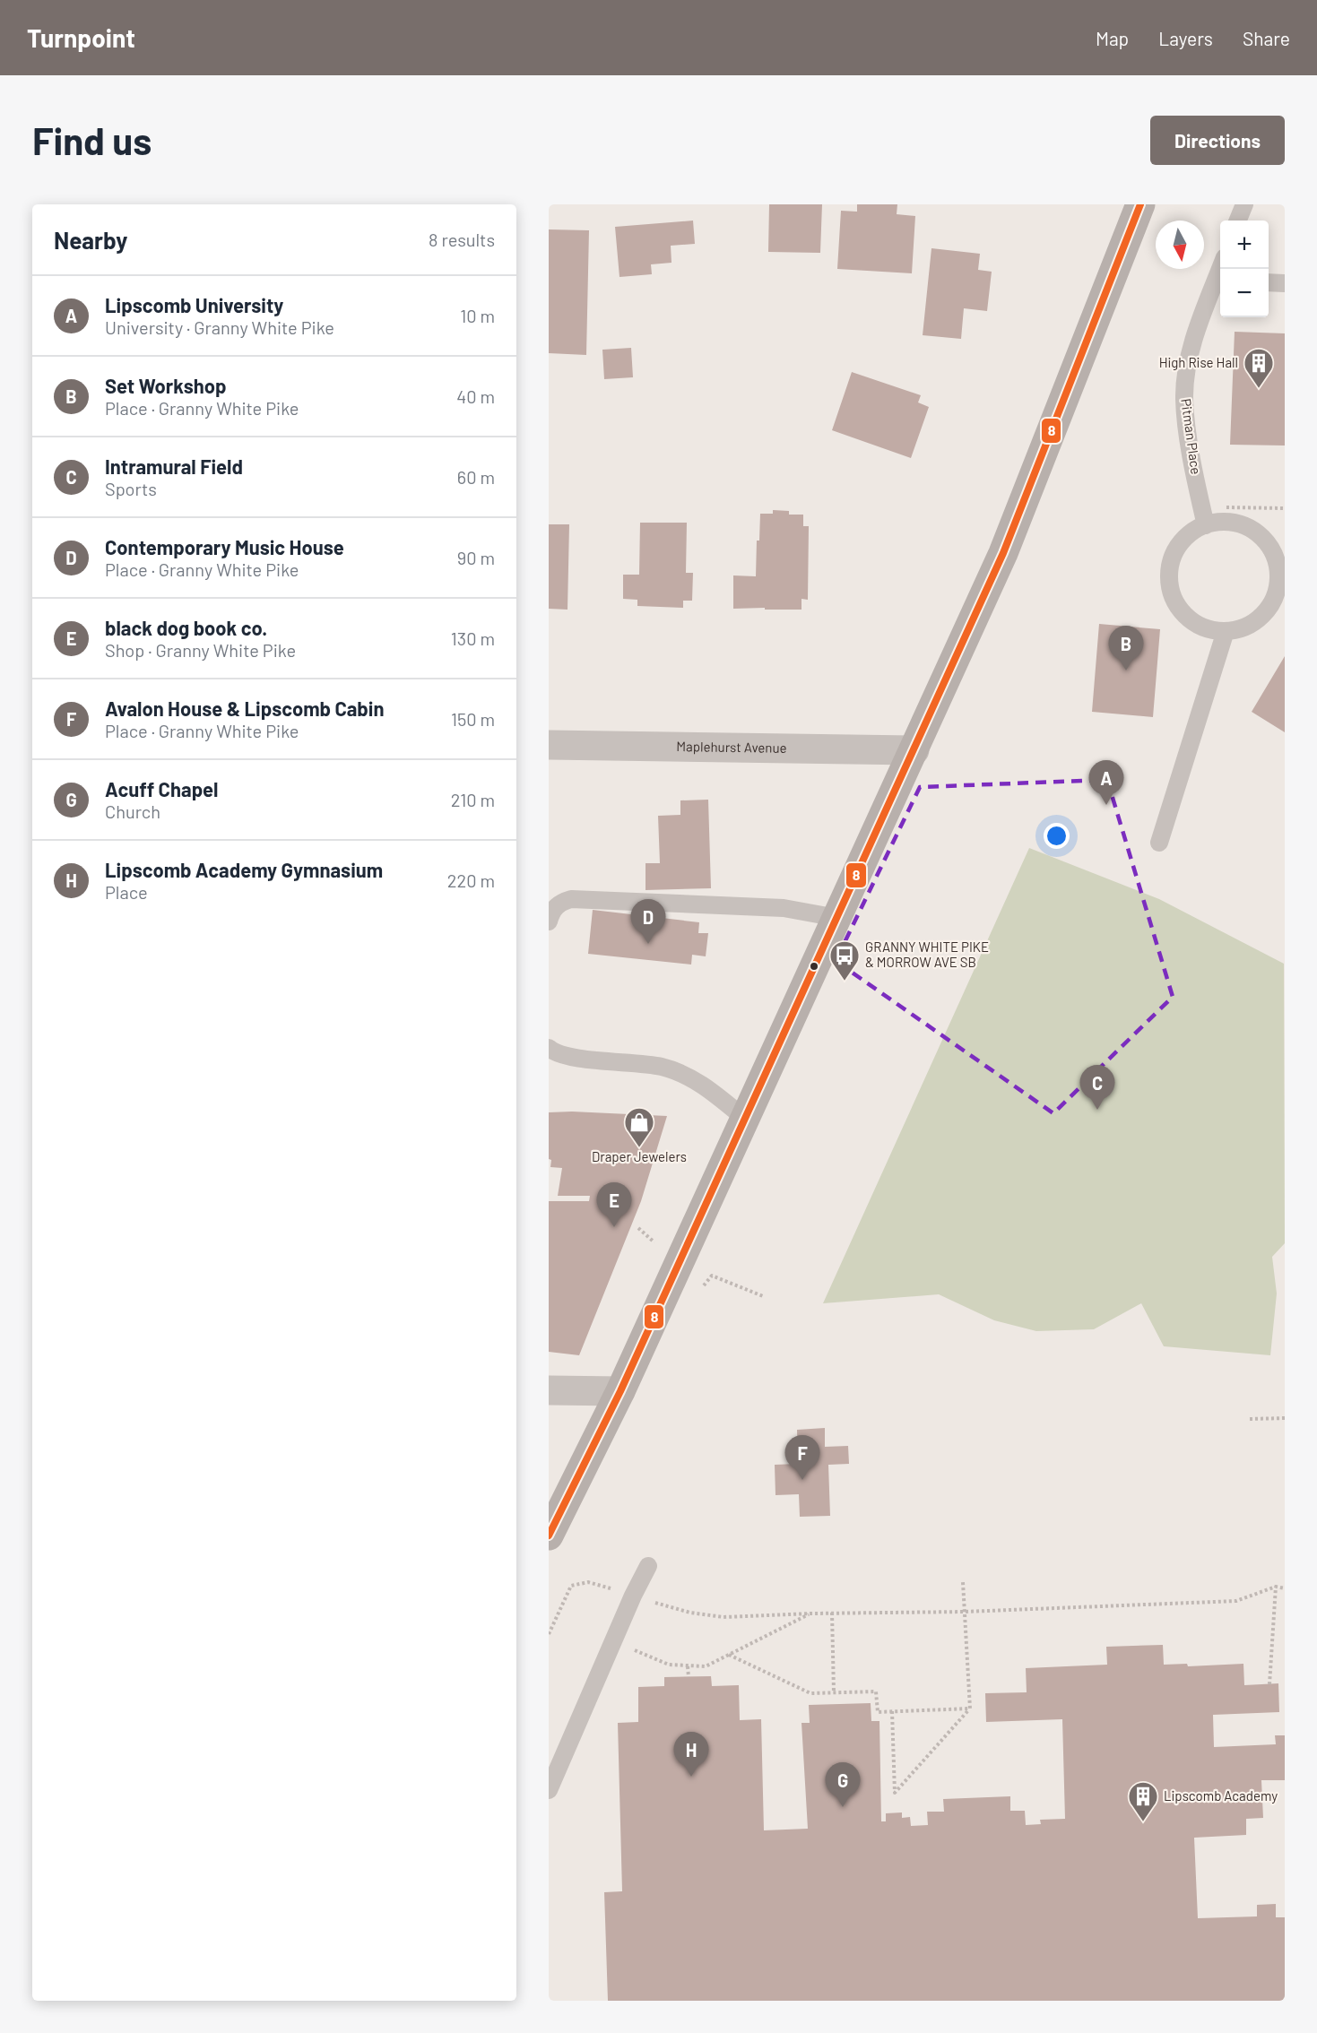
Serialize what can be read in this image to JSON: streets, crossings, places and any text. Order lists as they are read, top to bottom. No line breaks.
{"streets":{"street":["Maplehurst Avenue"],"lane":["Pitman Place"]},"places":{"building":["High Rise Hall","Lipscomb Academy"],"bus stop":["GRANNY WHITE PIKE & MORROW AVE SB"],"shop":["Draper Jewelers"]},"lines":["transit line 8"],"north":"bottom","page":{"header":"Turnpoint","nav":["Map","Layers","Share"],"buttons":"Directions","title":"Find us","heading":["Nearby","8 results"],"map_buttons":["+","−"],"list":[{"mark":"A","name":"Lipscomb University","note":"University · Granny White Pike","value":"10 m"},{"mark":"B","name":"Set Workshop","note":"Place · Granny White Pike","value":"40 m"},{"mark":"C","name":"Intramural Field","note":"Sports","value":"60 m"},{"mark":"D","name":"Contemporary Music House","note":"Place · Granny White Pike","value":"90 m"},{"mark":"E","name":"black dog book co.","note":"Shop · Granny White Pike","value":"130 m"},{"mark":"F","name":"Avalon House & Lipscomb Cabin","note":"Place · Granny White Pike","value":"150 m"},{"mark":"G","name":"Acuff Chapel","note":"Church","value":"210 m"},{"mark":"H","name":"Lipscomb Academy Gymnasium","note":"Place","value":"220 m"}],"pins":["B","A","D","C","E","F","H","G"]}}
